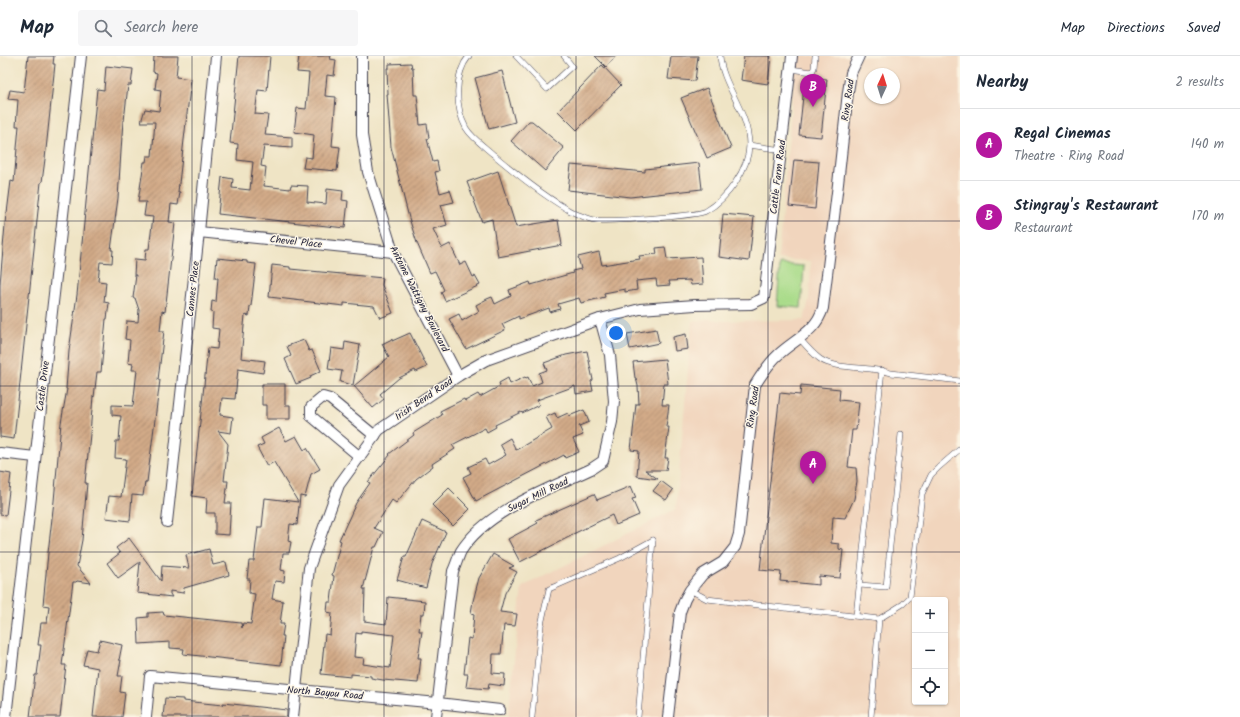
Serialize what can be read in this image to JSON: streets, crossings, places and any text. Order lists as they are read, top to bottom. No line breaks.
{"streets":{"street":["Ring Road","Cattle Farm Road","Chevel Place","Cannes Place","Antoine Wattigny Boulevard","Castle Drive","Irish Bend Road","Sugar Mill Road","North Bayou Road"]},"crossings":[["Cattle Farm Road","Irish Bend Road"],["Chevel Place","Cannes Place"],["Chevel Place","Antoine Wattigny Boulevard"],["Antoine Wattigny Boulevard","Irish Bend Road"],["Irish Bend Road","Sugar Mill Road"],["Irish Bend Road","North Bayou Road"],["Sugar Mill Road","North Bayou Road"]],"north":"top","page":{"header":"Map","search":"Search here","nav":["Map","Directions","Saved"],"heading":["Nearby","2 results"],"pins":["B","A"],"list":[{"mark":"A","name":"Regal Cinemas","note":"Theatre · Ring Road","value":"140 m"},{"mark":"B","name":"Stingray's Restaurant","note":"Restaurant","value":"170 m"}],"map_buttons":["+","−"]}}
